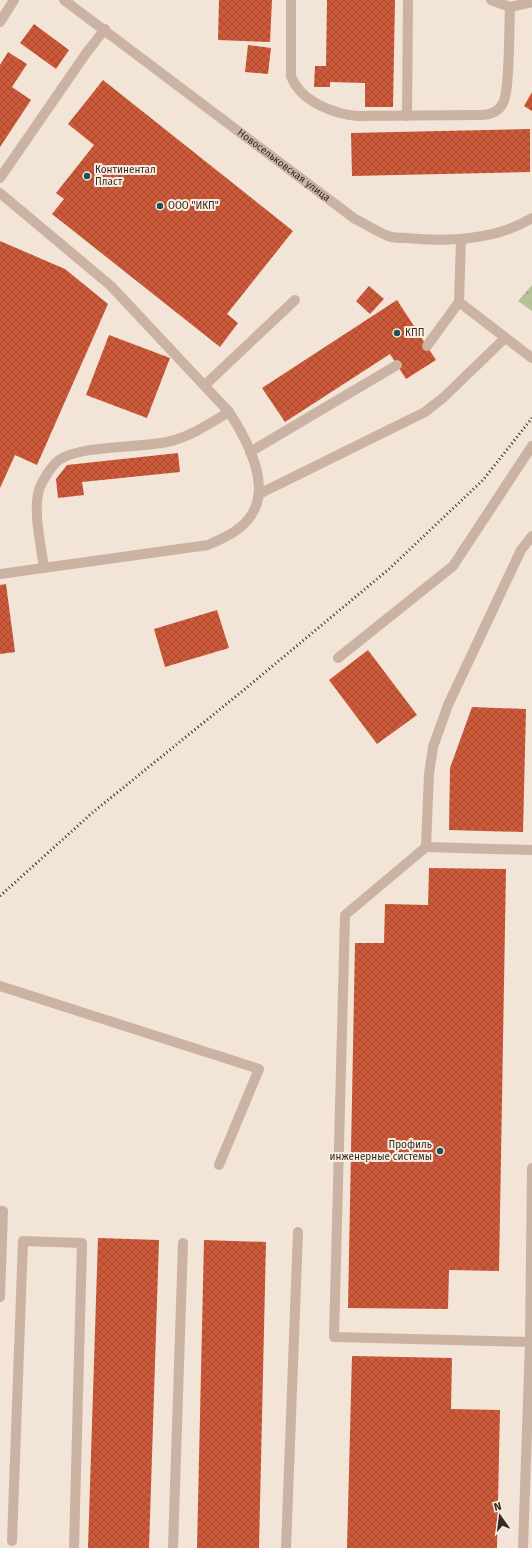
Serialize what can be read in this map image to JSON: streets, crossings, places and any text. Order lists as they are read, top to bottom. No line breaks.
{"streets":{"street":["Новосельковская улица"]},"places":["Континентал Пласт","ООО \"ИКП\"","КПП","Профиль инженерные системы"],"north":"top"}
